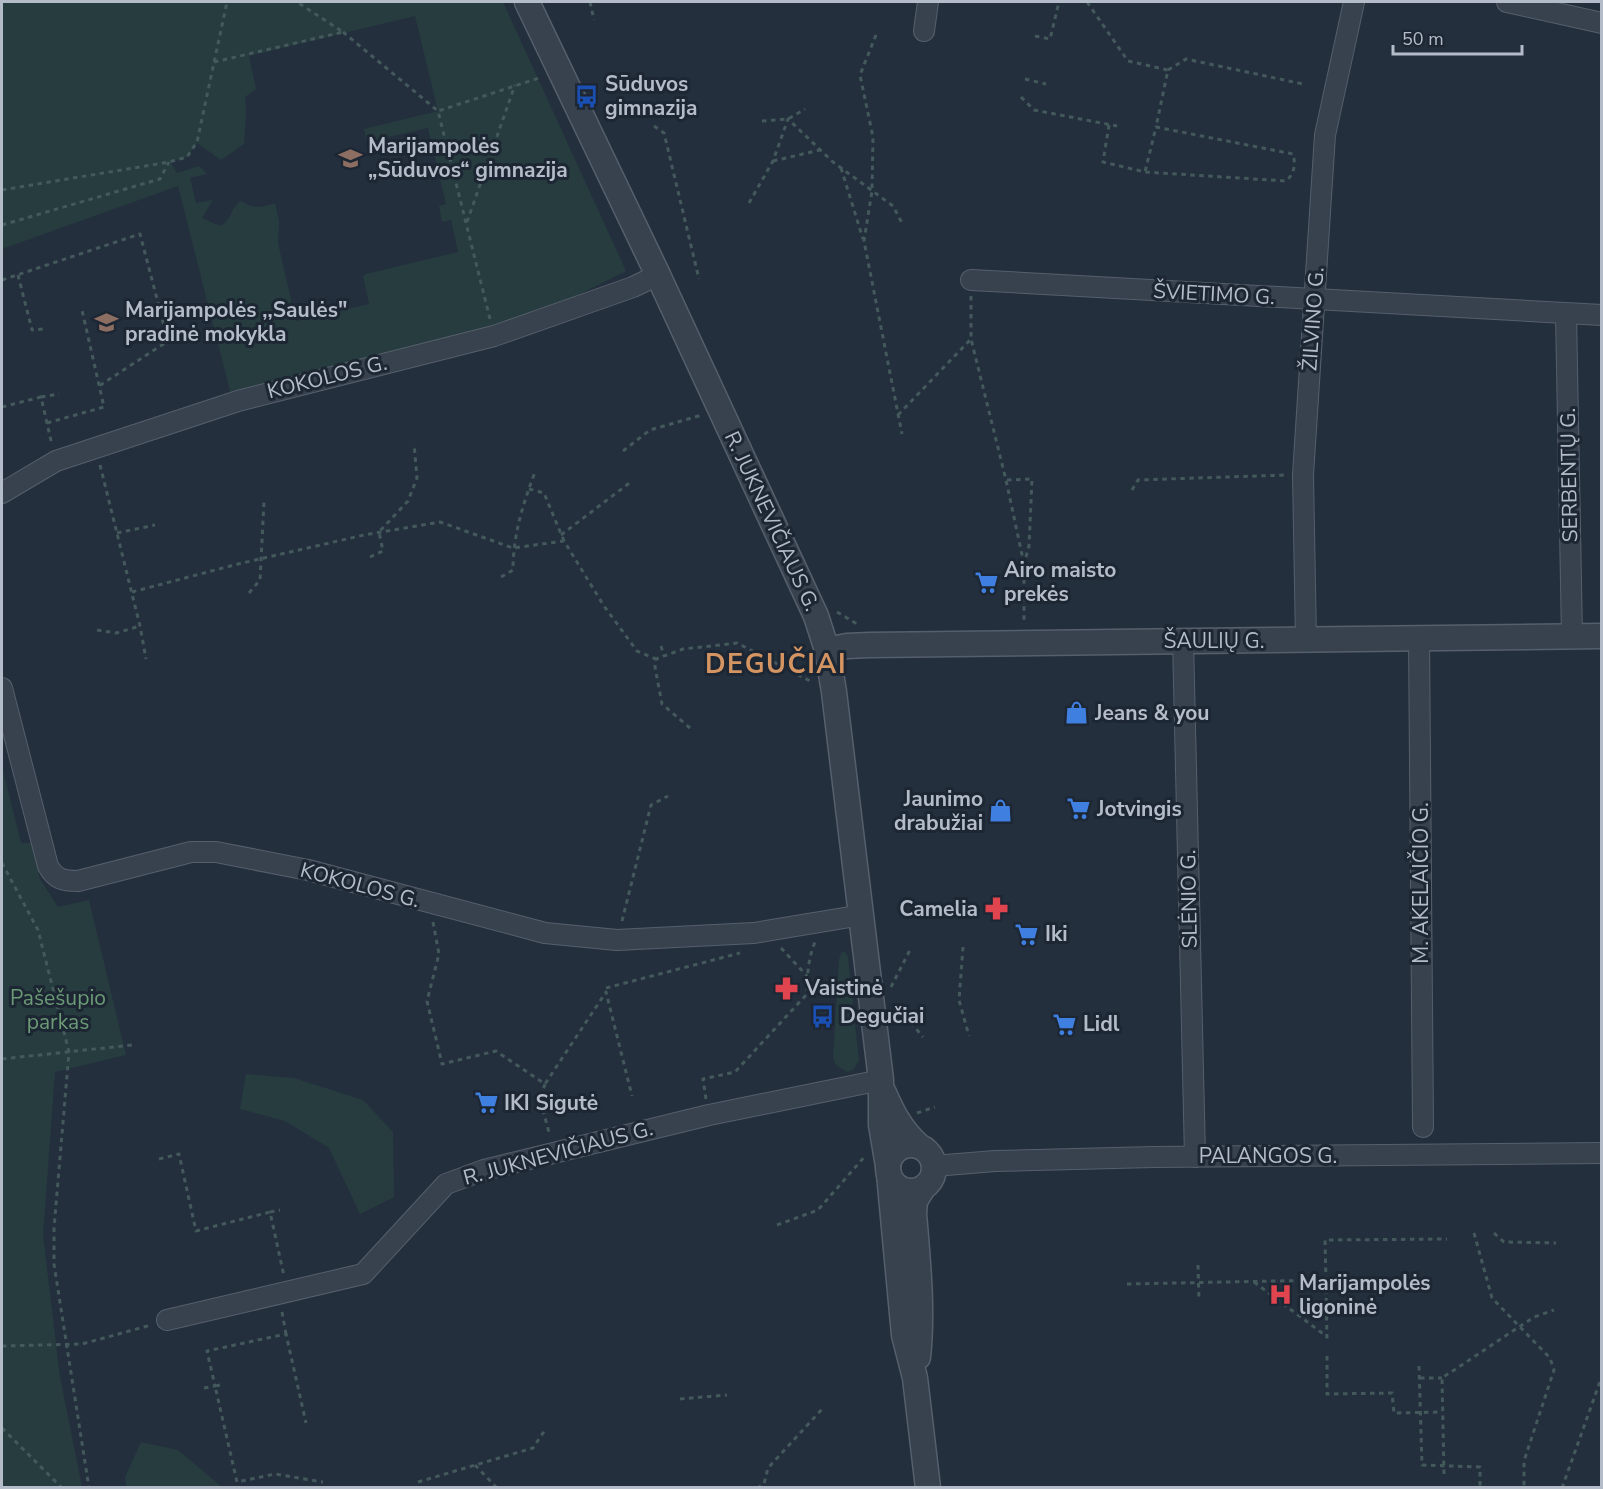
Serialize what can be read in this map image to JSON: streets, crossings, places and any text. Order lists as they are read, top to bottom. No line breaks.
{"streets":{"street":["ŠVIETIMO G.","ŽILVINO G.","KOKOLOS G.","SERBENTŲ G.","R. JUKNEVIČIAUS G.","ŠAULIŲ G.","M. AKELAIČIO G.","SLĖNIO G.","PALANGOS G."]},"crossings":[["ŠVIETIMO G.","ŽILVINO G."],["ŠVIETIMO G.","SERBENTŲ G."],["ŽILVINO G.","ŠAULIŲ G."],["KOKOLOS G.","R. JUKNEVIČIAUS G."],["SERBENTŲ G.","ŠAULIŲ G."],["R. JUKNEVIČIAUS G.","ŠAULIŲ G."],["R. JUKNEVIČIAUS G.","PALANGOS G."],["ŠAULIŲ G.","M. AKELAIČIO G."],["ŠAULIŲ G.","SLĖNIO G."],["SLĖNIO G.","PALANGOS G."]],"districts":["DEGUČIAI"],"parks":["Pašešupio parkas"],"places":{"bus stop":["Sūduvos gimnazija","Degučiai"],"school or university":["Marijampolės „Sūduvos“ gimnazija","Marijampolės ,,Saulės\" pradinė mokykla"],"supermarket":["Airo maisto prekės","Jotvingis","Iki","Lidl","IKI Sigutė"],"shop":["Jeans & you","Jaunimo drabužiai"],"pharmacy":["Camelia","Vaistinė"],"hospital":["Marijampolės ligoninė"]},"scale_bar":"50 m"}
